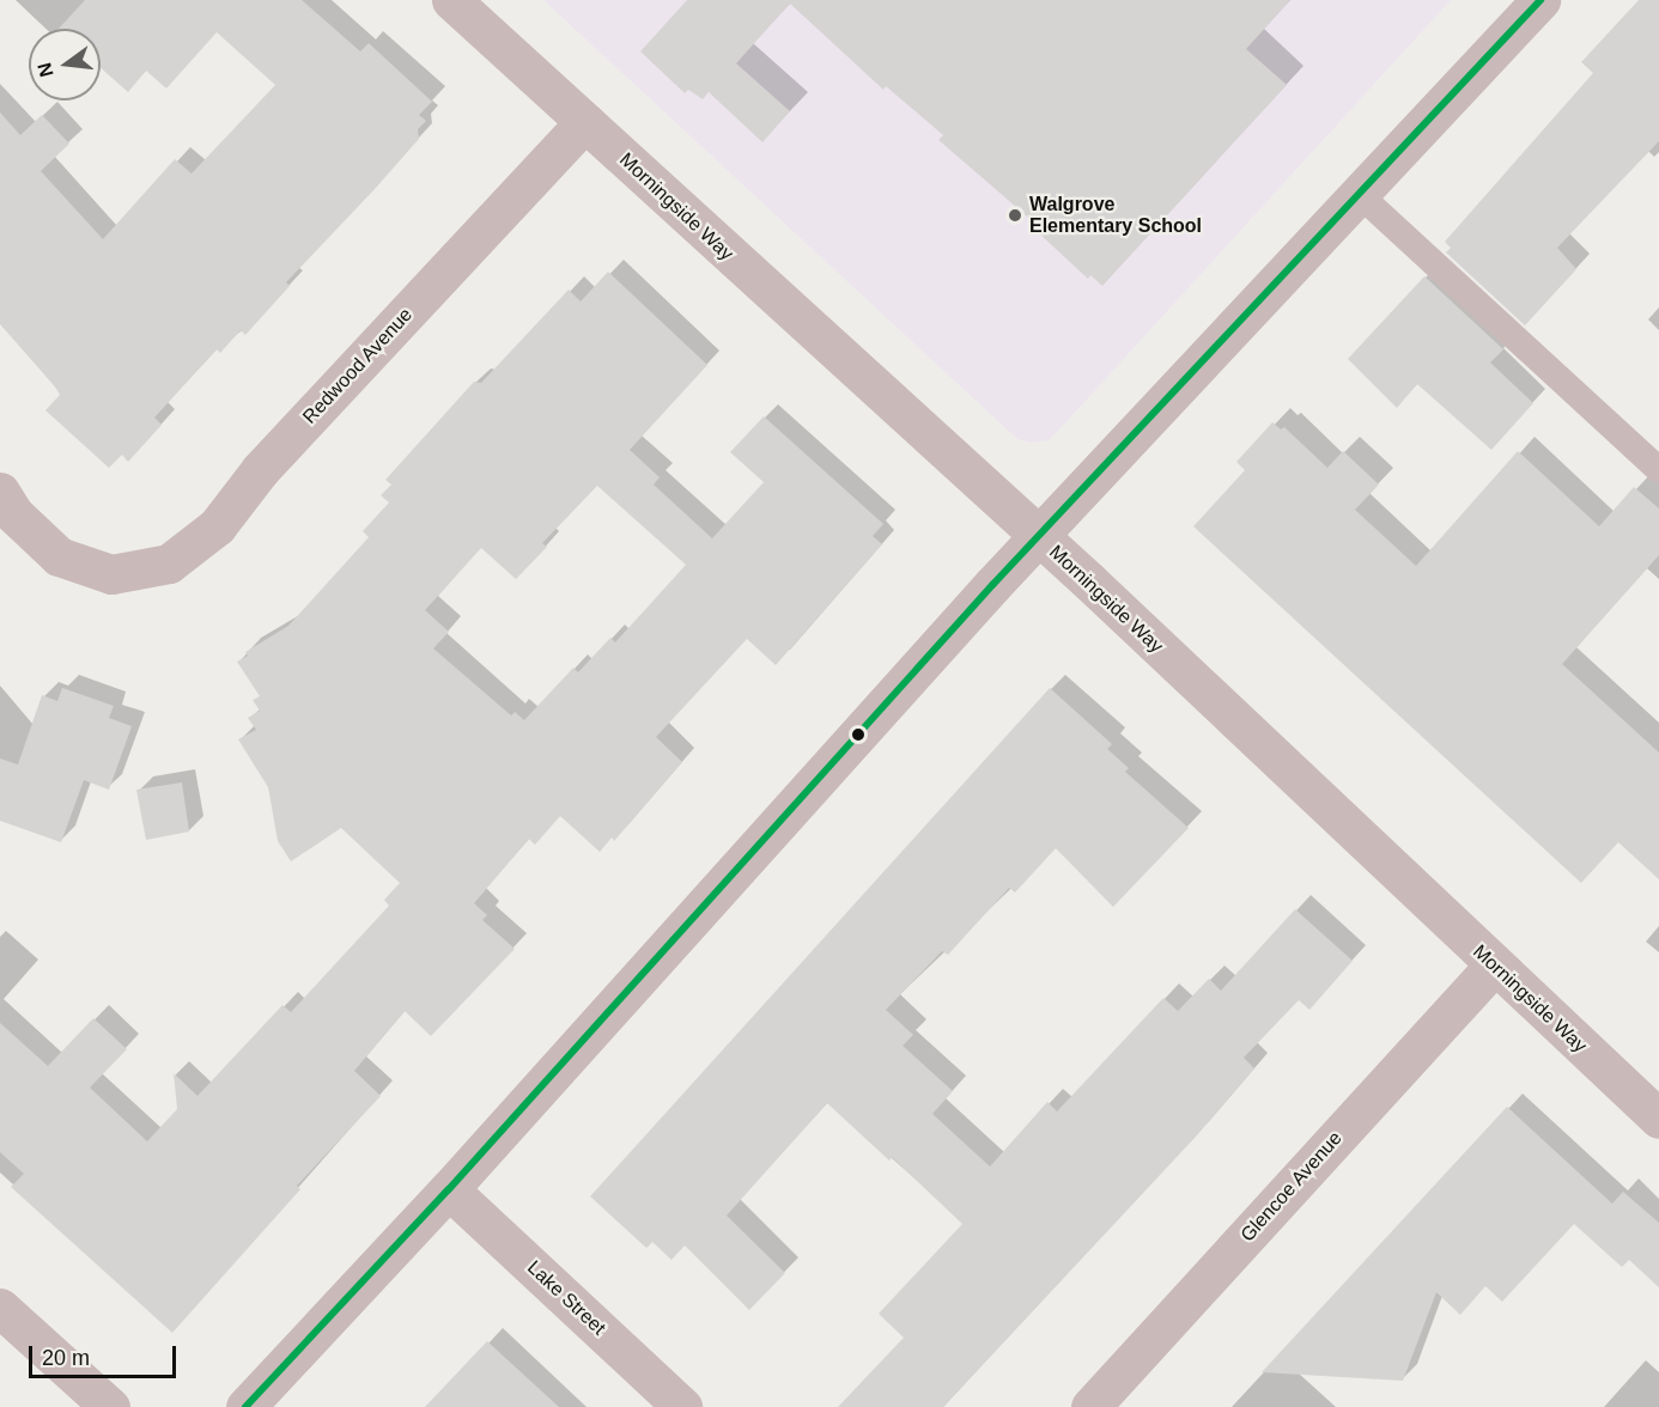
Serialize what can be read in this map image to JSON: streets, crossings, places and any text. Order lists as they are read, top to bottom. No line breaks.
{"streets":{"street":["Morningside Way","Redwood Avenue","Glencoe Avenue","Lake Street"]},"crossings":[["Morningside Way","Redwood Avenue"],["Morningside Way","Glencoe Avenue"]],"places":["Walgrove Elementary School"],"scale_bar":"20 m","north":"left"}
